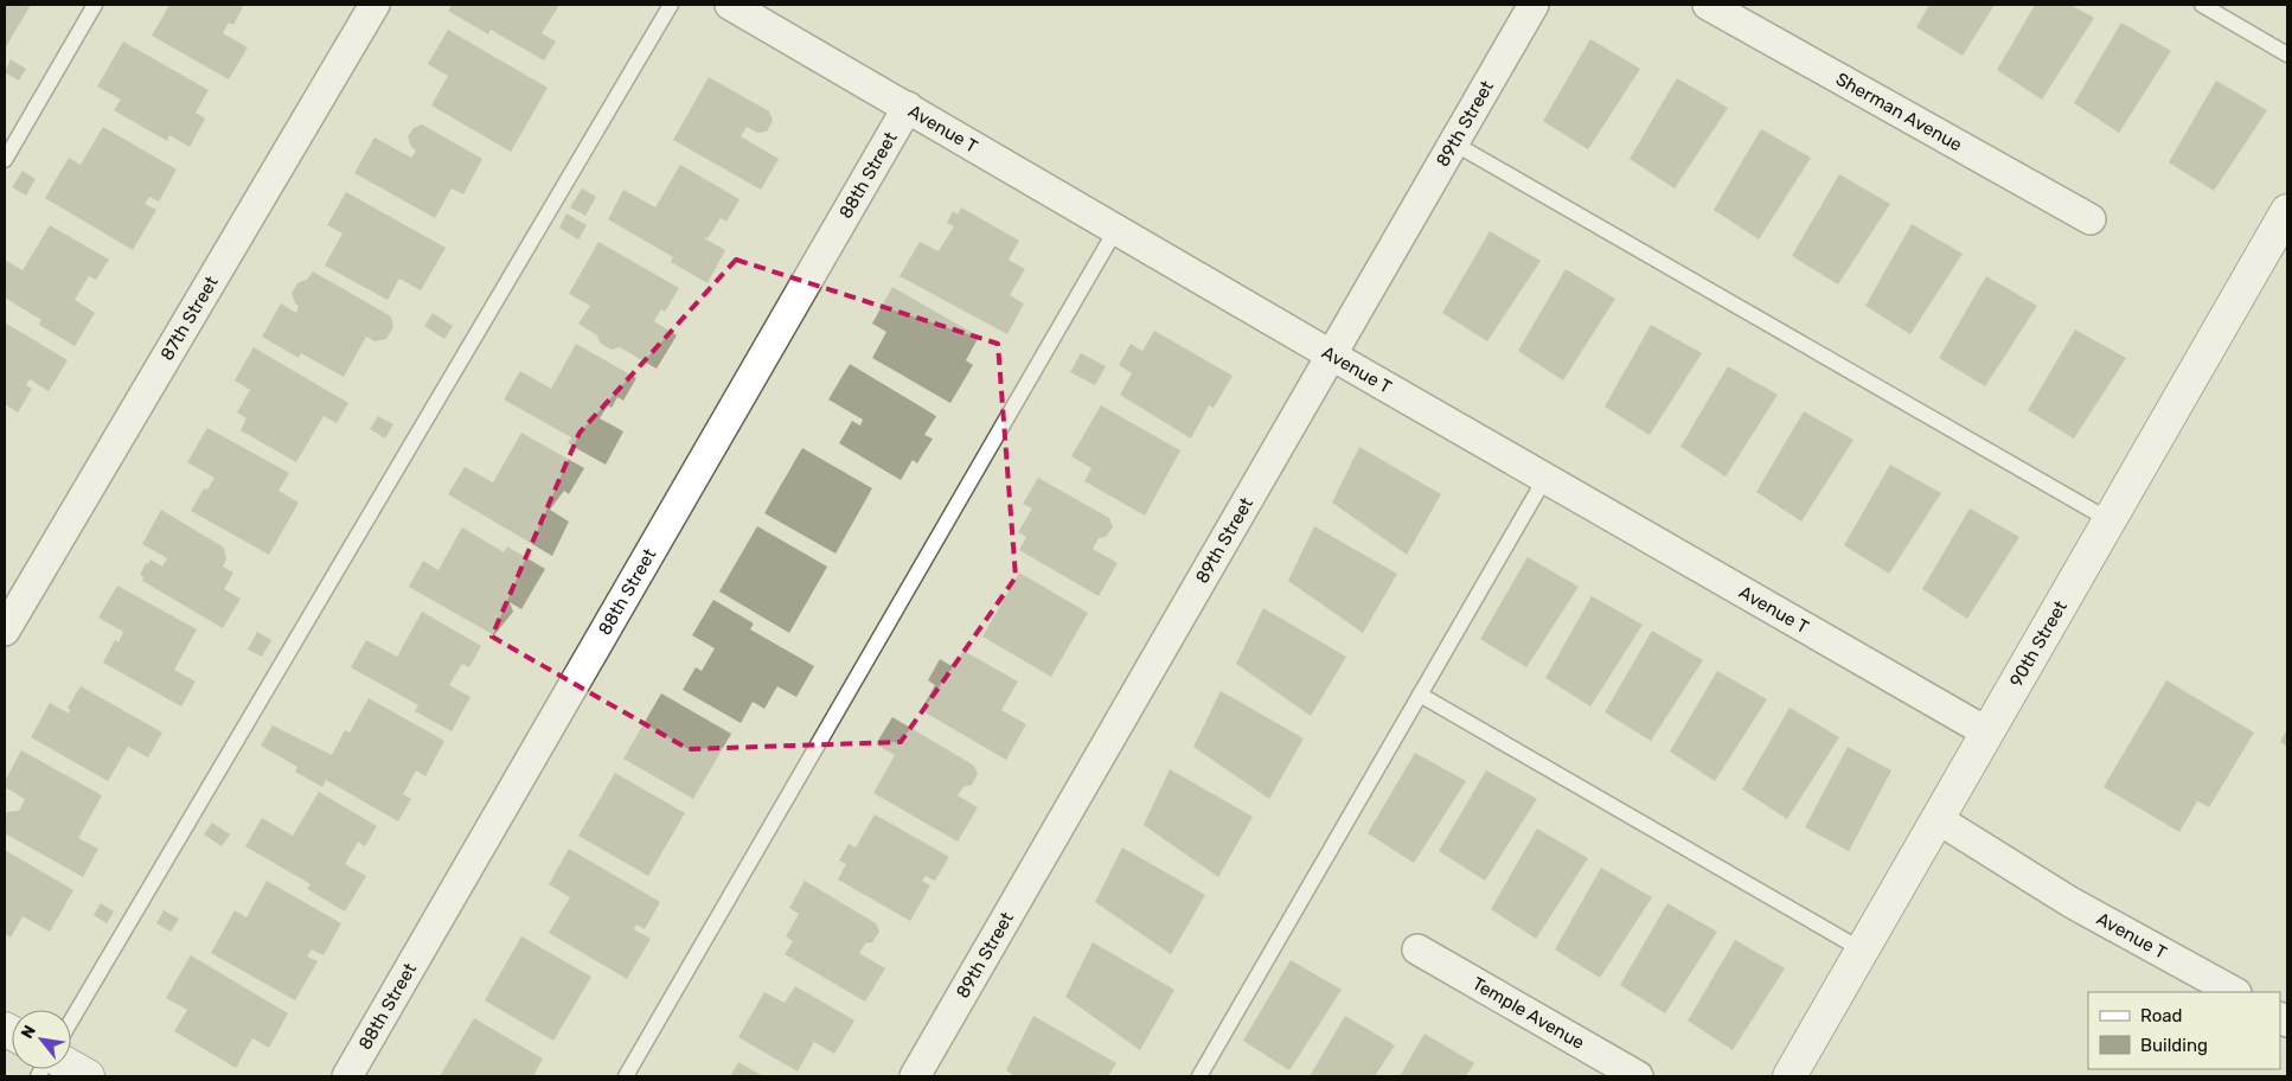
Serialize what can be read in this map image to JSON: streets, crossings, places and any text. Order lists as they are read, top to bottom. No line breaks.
{"streets":{"street":["Sherman Avenue","89th Street","Avenue T","88th Street","87th Street","90th Street","Temple Avenue"]},"crossings":[["89th Street","Avenue T"],["Avenue T","88th Street"],["Avenue T","90th Street"]],"legend":["Road","Building"],"north":"top left"}
